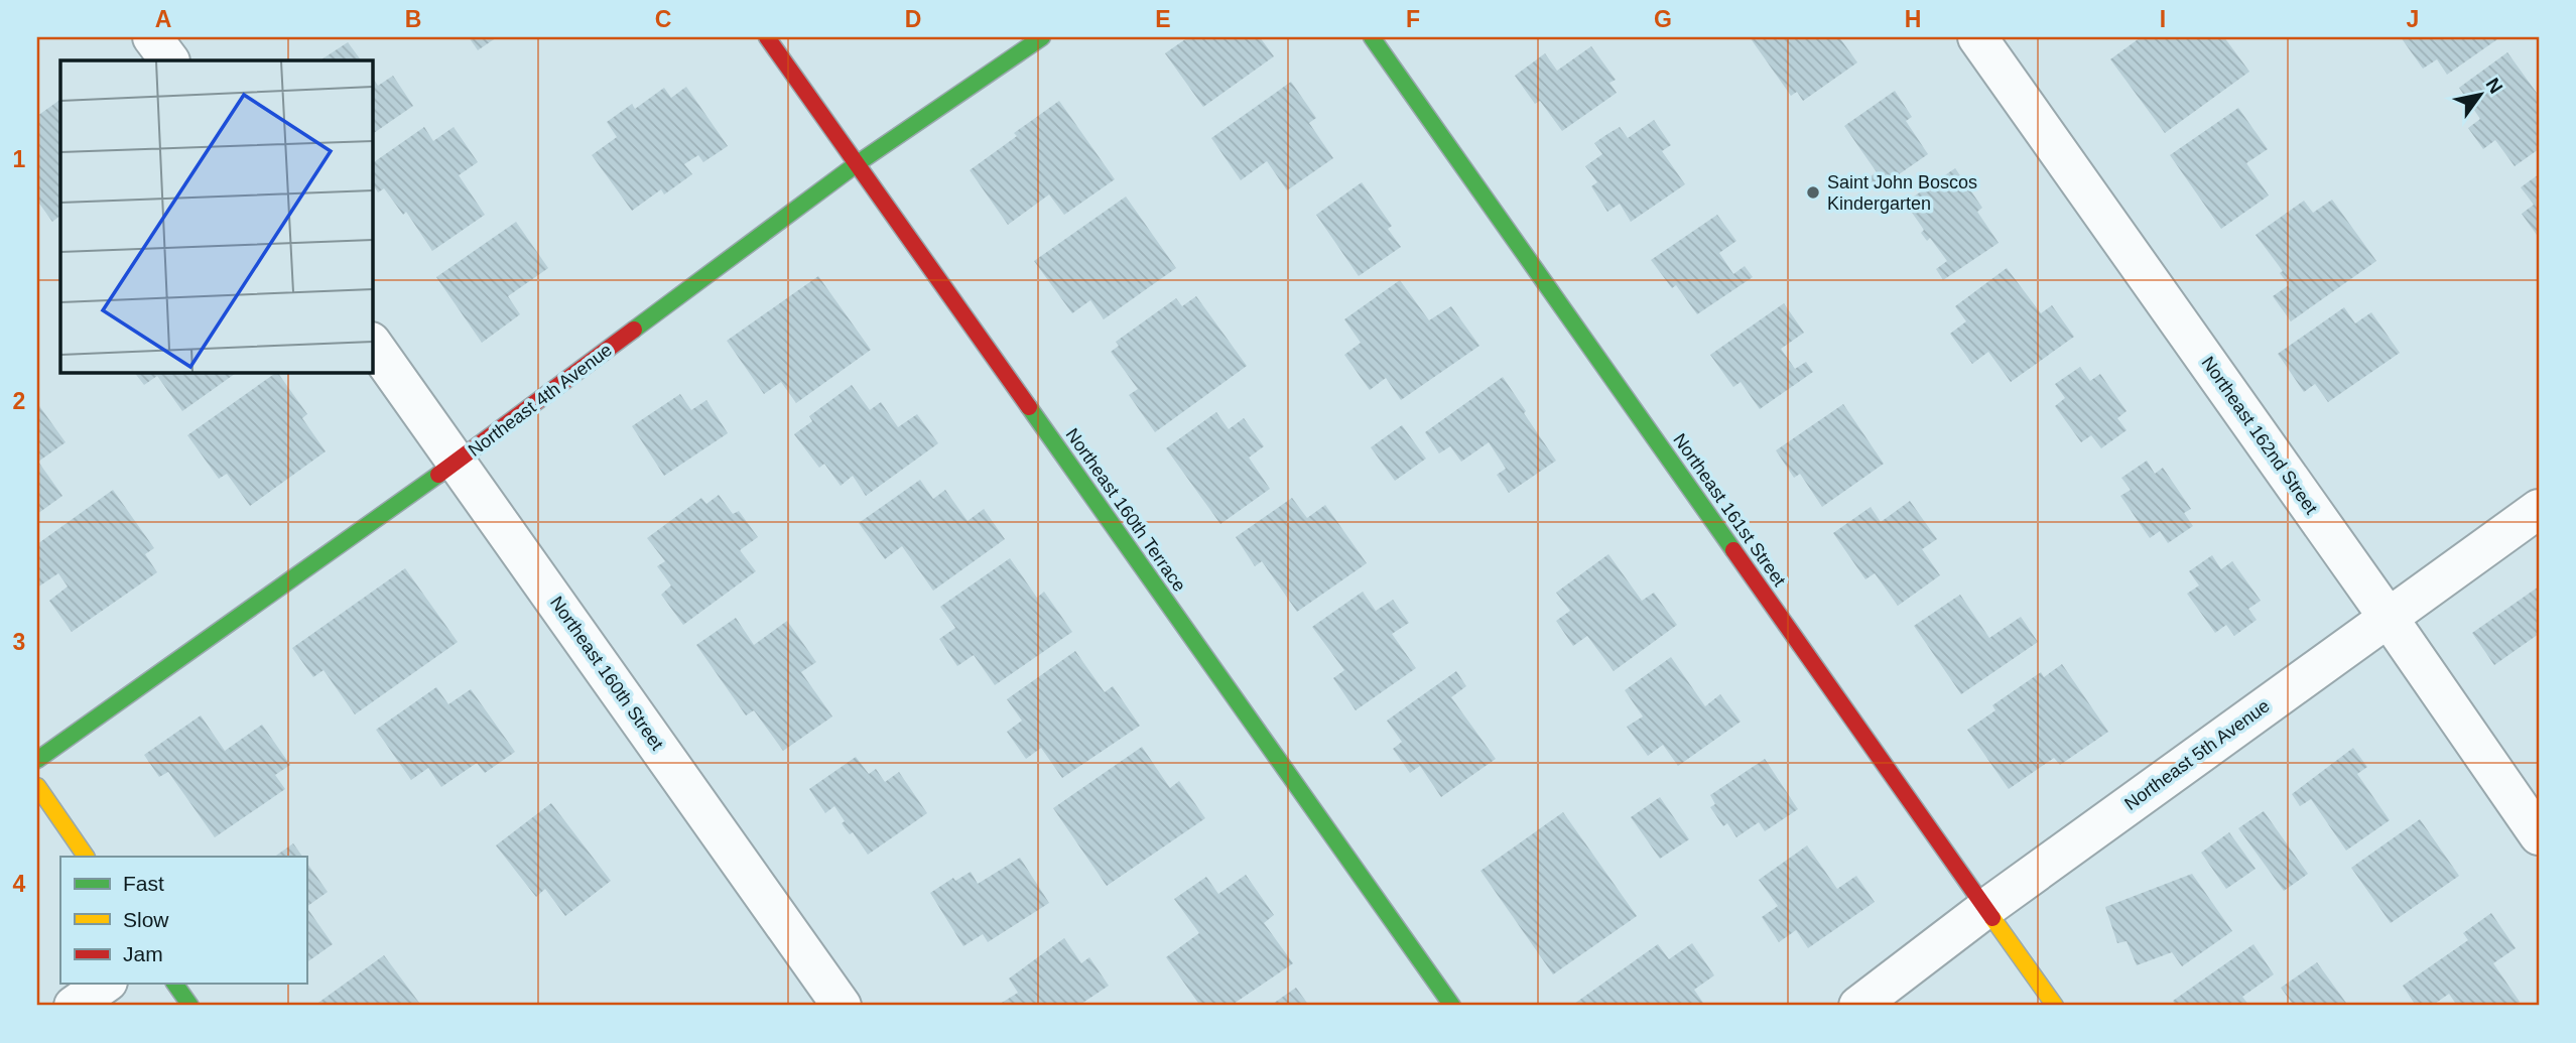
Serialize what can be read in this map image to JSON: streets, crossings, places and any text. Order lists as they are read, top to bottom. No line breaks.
{"streets":{"street":["Northeast 4th Avenue","Northeast 162nd Street","Northeast 160th Terrace","Northeast 161st Street","Northeast 160th Street","Northeast 5th Avenue"]},"crossings":[["Northeast 4th Avenue","Northeast 160th Terrace"],["Northeast 4th Avenue","Northeast 160th Street"],["Northeast 162nd Street","Northeast 5th Avenue"],["Northeast 161st Street","Northeast 5th Avenue"]],"places":["Saint John Boscos Kindergarten"],"legend":["Fast","Slow","Jam"],"north":"top right","grid":{"columns":["A","B","C","D","E","F","G","H","I","J"],"rows":["1","2","3","4"]}}
